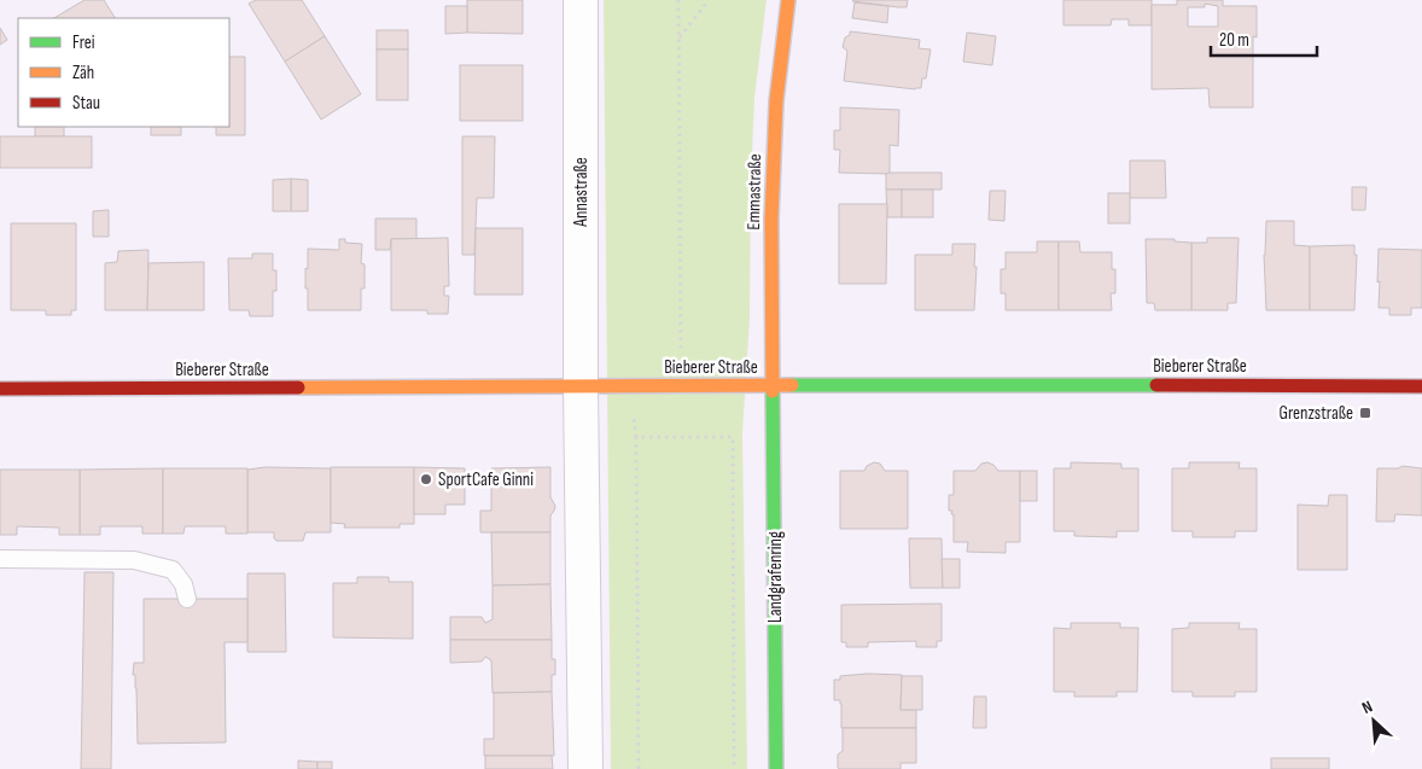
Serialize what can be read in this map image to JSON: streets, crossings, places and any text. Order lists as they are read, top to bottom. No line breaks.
{"streets":{"street":["Annastraße","Emmastraße","Bieberer Straße","Landgrafenring"]},"crossings":[["Annastraße","Bieberer Straße"],["Emmastraße","Bieberer Straße"],["Emmastraße","Landgrafenring"],["Bieberer Straße","Landgrafenring"]],"places":{"transit":["Grenzstraße"],"other":["SportCafe Ginni"]},"legend":["Frei","Zäh","Stau"],"scale_bar":"20 m","north":"top left"}
